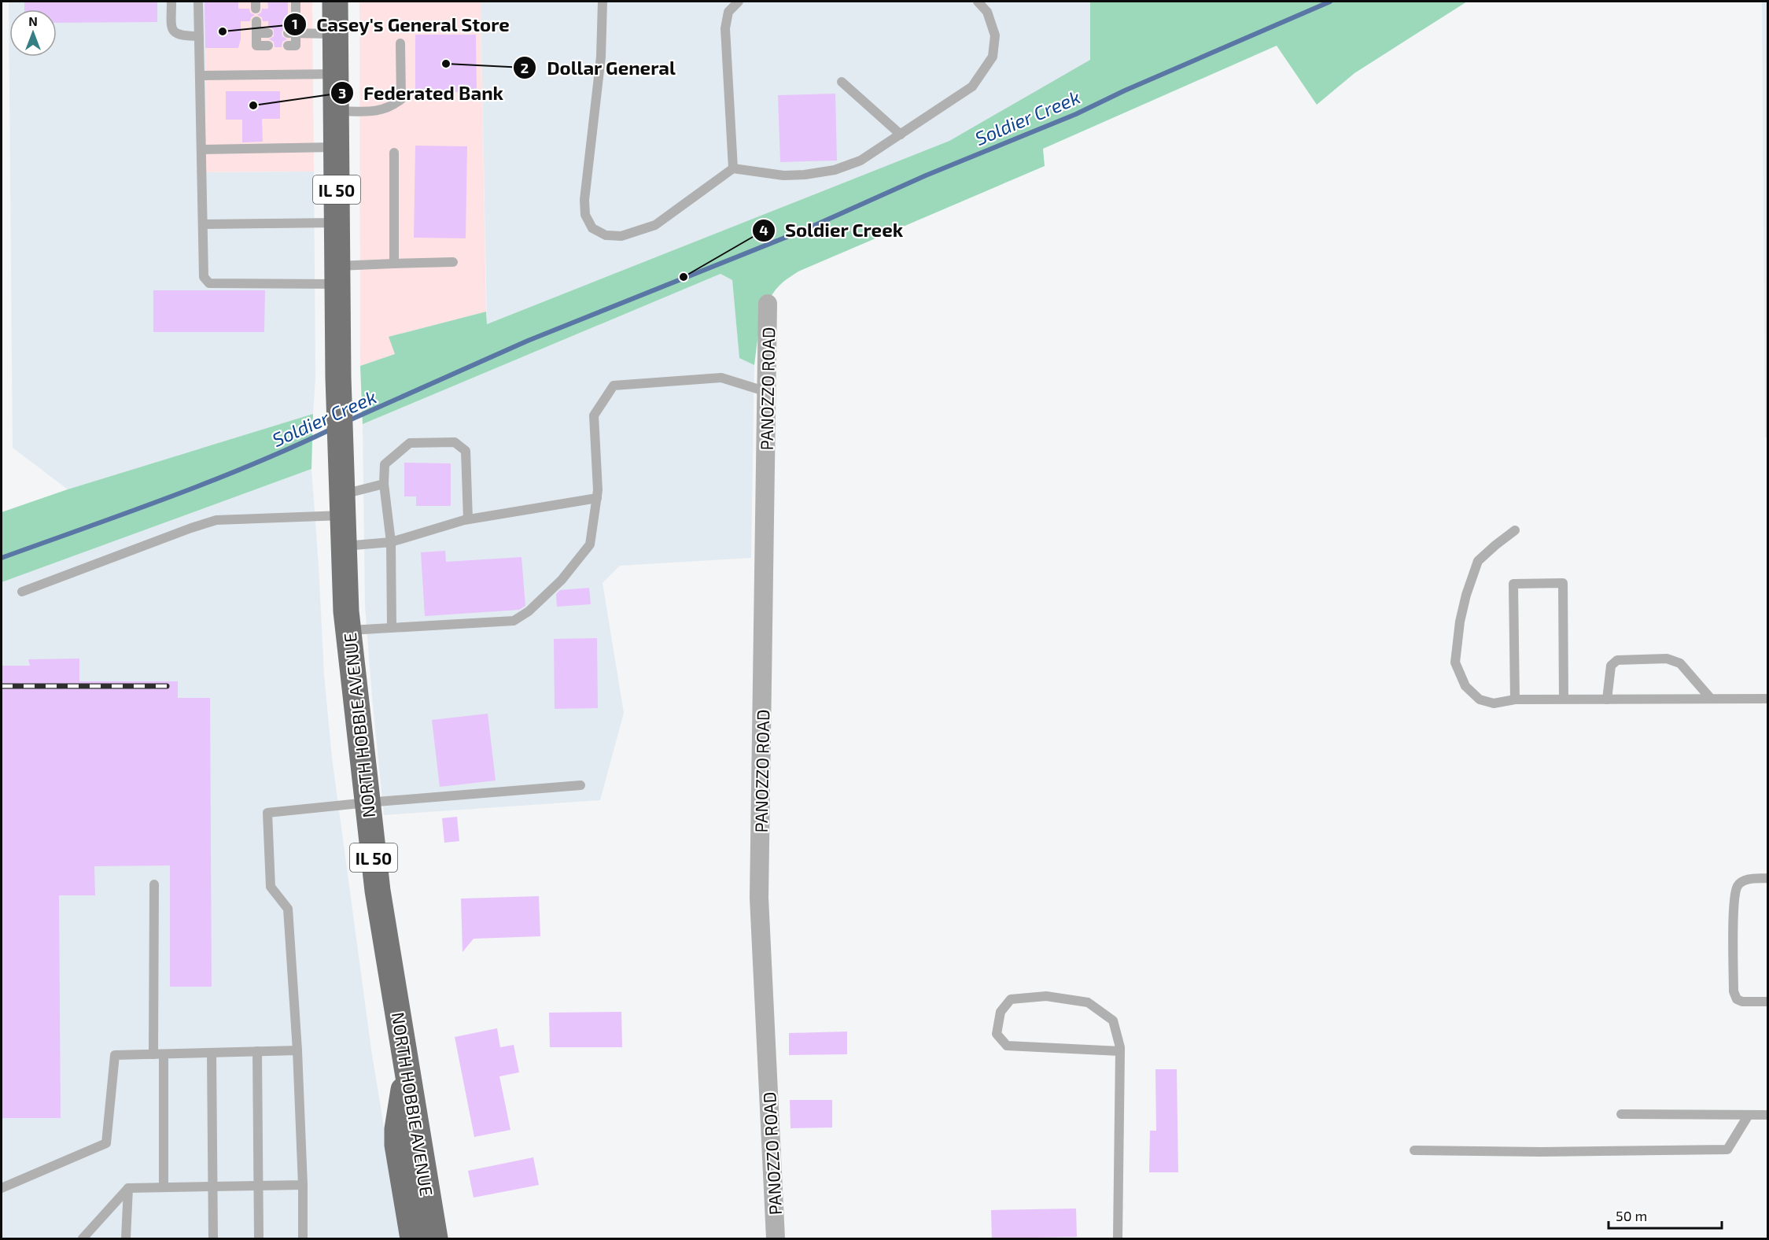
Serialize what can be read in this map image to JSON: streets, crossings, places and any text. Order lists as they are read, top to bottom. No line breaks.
{"streets":{"main road":["IL 50","NORTH HOBBIE AVENUE"],"street":["PANOZZO ROAD"]},"crossings":[["IL 50","NORTH HOBBIE AVENUE"]],"water":["Soldier Creek"],"places":["Casey's General Store","Dollar General","Federated Bank","Soldier Creek"],"scale_bar":"50 m","north":"top"}
